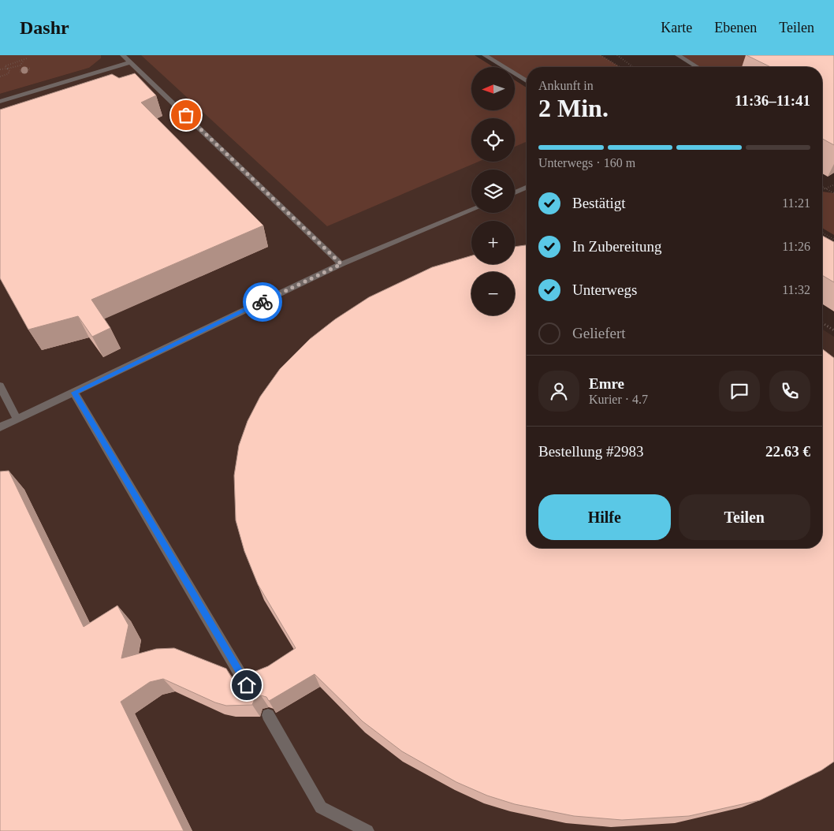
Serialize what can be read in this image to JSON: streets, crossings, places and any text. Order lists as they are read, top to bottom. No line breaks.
{"north":"left","page":{"header":"Dashr","nav":["Karte","Ebenen","Teilen"],"map_buttons":["+","−"],"heading":["2 Min.","Ankunft in","11:36–11:41"],"panel":["Emre","Kurier · 4.7","Bestellung #2983","22.63 €"],"bar":"Unterwegs · 160 m","list":[["Bestätigt","11:21"],["In Zubereitung","11:26"],["Unterwegs","11:32"],"Geliefert"],"buttons":["Hilfe","Teilen"]}}
